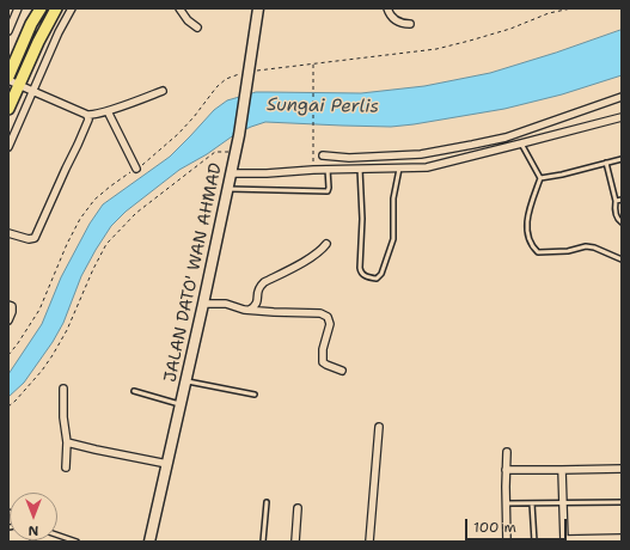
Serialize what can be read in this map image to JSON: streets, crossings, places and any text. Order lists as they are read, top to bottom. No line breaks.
{"streets":{"main road":["JALAN DATO' WAN AHMAD"]},"water":["Sungai Perlis"],"scale_bar":"100 m","north":"bottom"}
